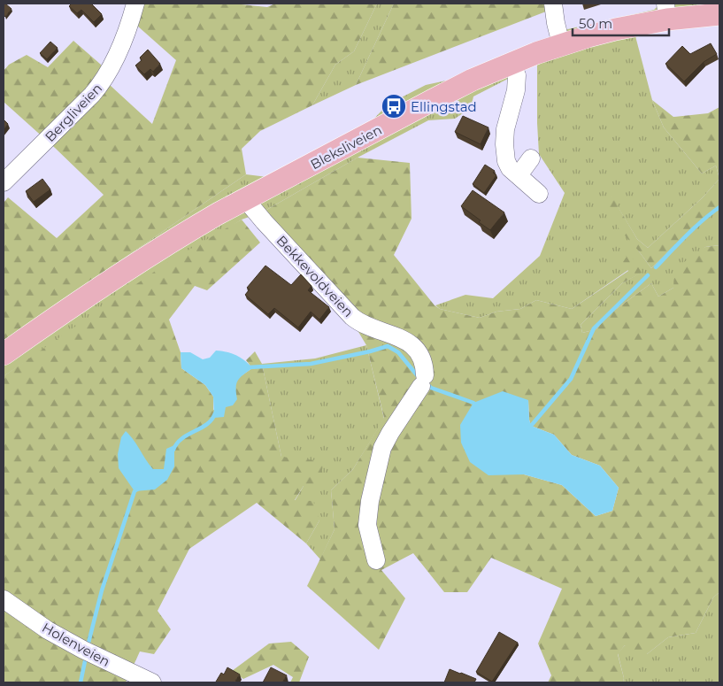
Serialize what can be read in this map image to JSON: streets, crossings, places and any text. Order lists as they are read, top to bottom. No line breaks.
{"streets":{"main road":["Bleksliveien"],"street":["Bergliveien","Bekkevoldveien","Holenveien"]},"crossings":[["Bleksliveien","Bekkevoldveien"]],"places":{"bus stop":["Ellingstad"]},"scale_bar":"50 m"}
